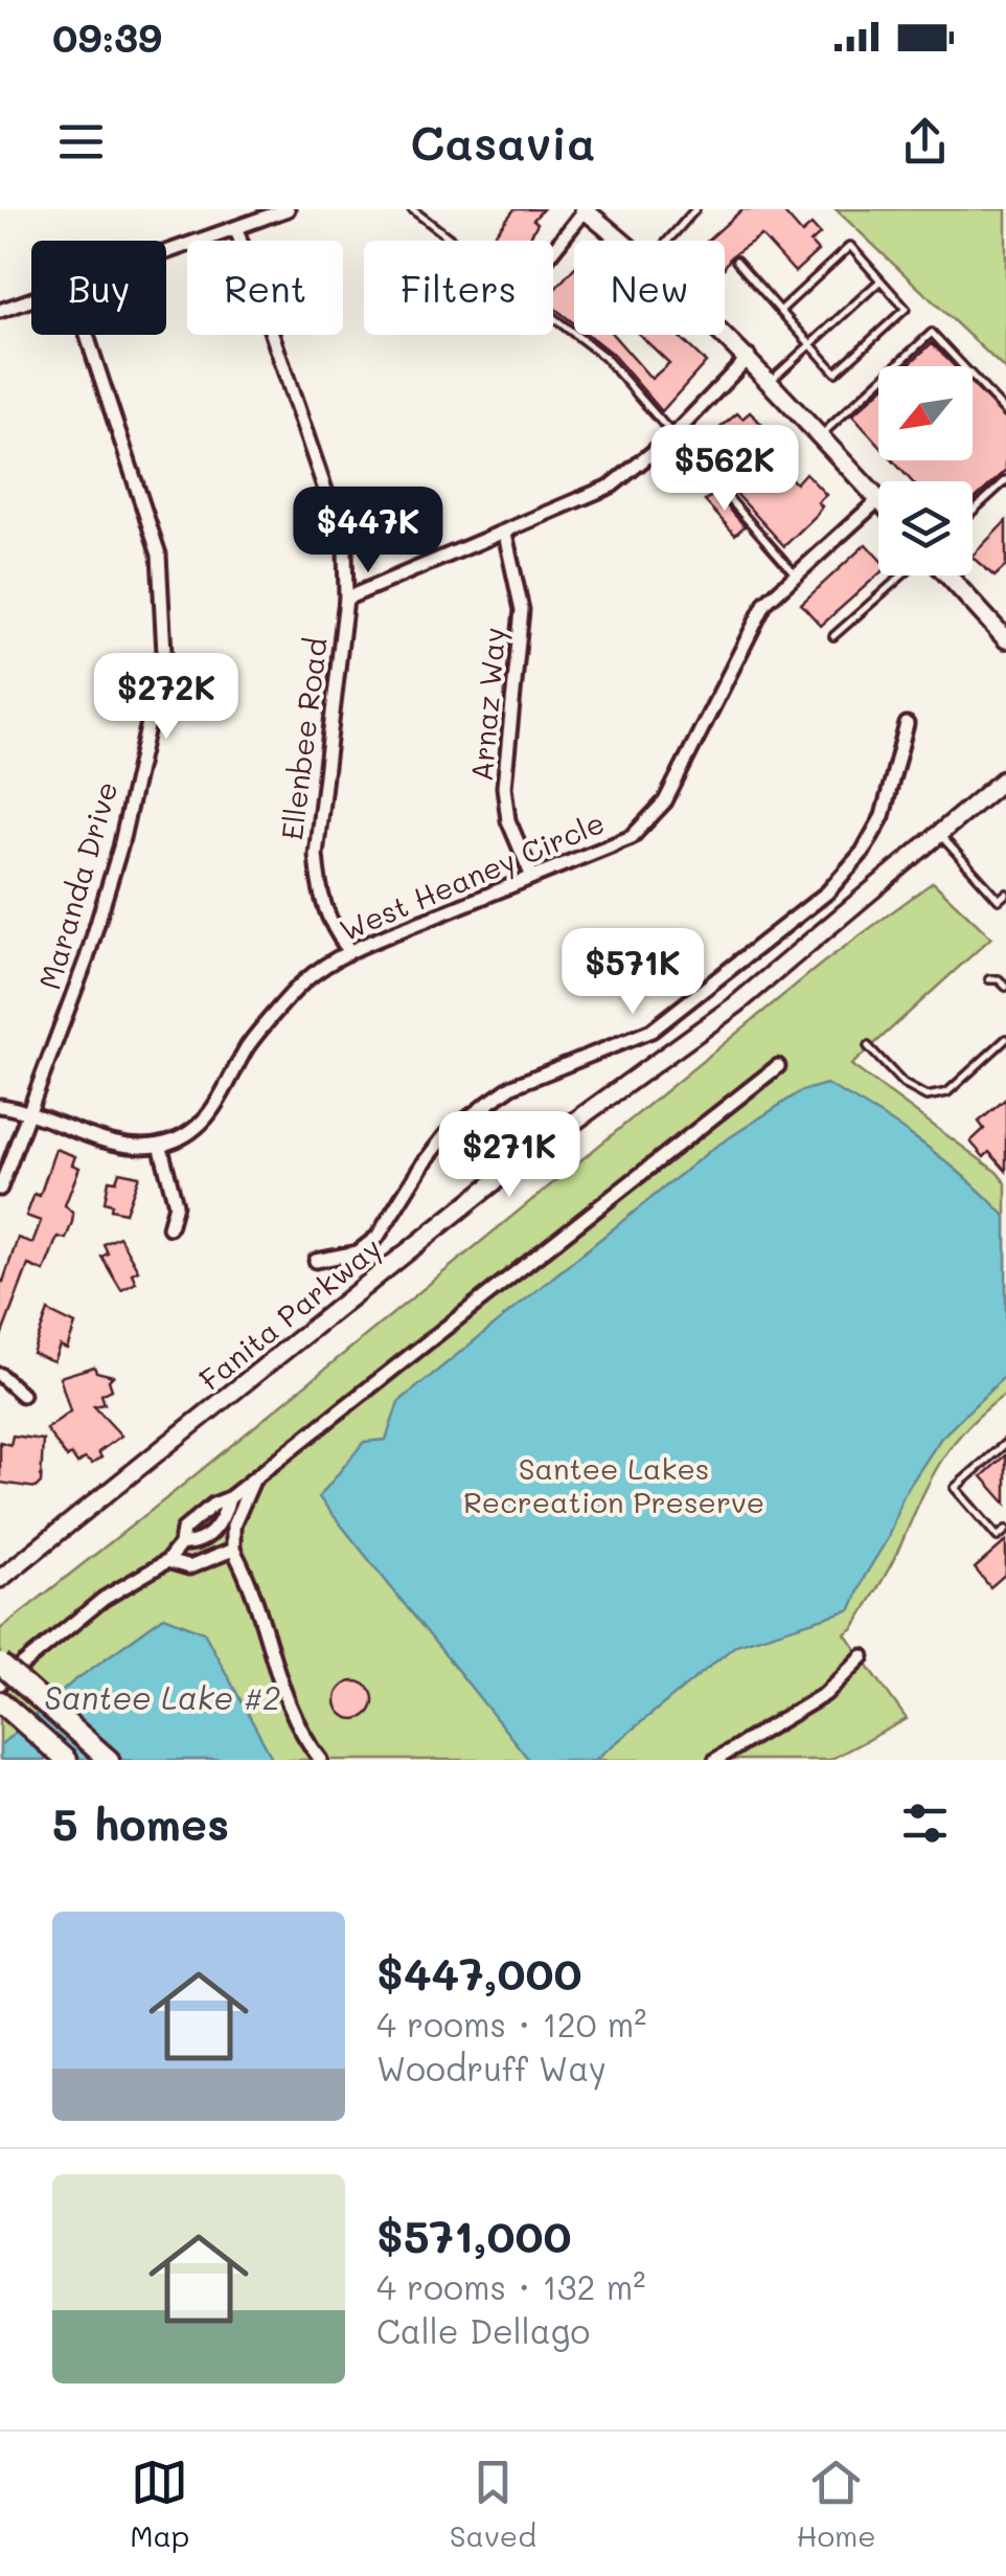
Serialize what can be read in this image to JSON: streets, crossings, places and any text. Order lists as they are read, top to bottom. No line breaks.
{"streets":{"street":["Arnaz Way","Ellenbee Road","West Heaney Circle","Maranda Drive","Fanita Parkway"]},"crossings":[["Arnaz Way","West Heaney Circle"],["Ellenbee Road","West Heaney Circle"]],"water":["Santee Lake #2"],"parks":["Santee Lakes Recreation Preserve"],"north":"bottom left","page":{"status":"09:39","header":"Casavia","chip":["Buy","Rent","Filters","New"],"price":["$562K","$447K","$272K","$571K","$271K"],"heading":"5 homes","list":[{"name":"$447,000","note":"4 rooms · 120 m² · Woodruff Way"},{"name":"$571,000","note":"4 rooms · 132 m² · Calle Dellago"}],"tabs":["Map","Saved","Home"]}}
